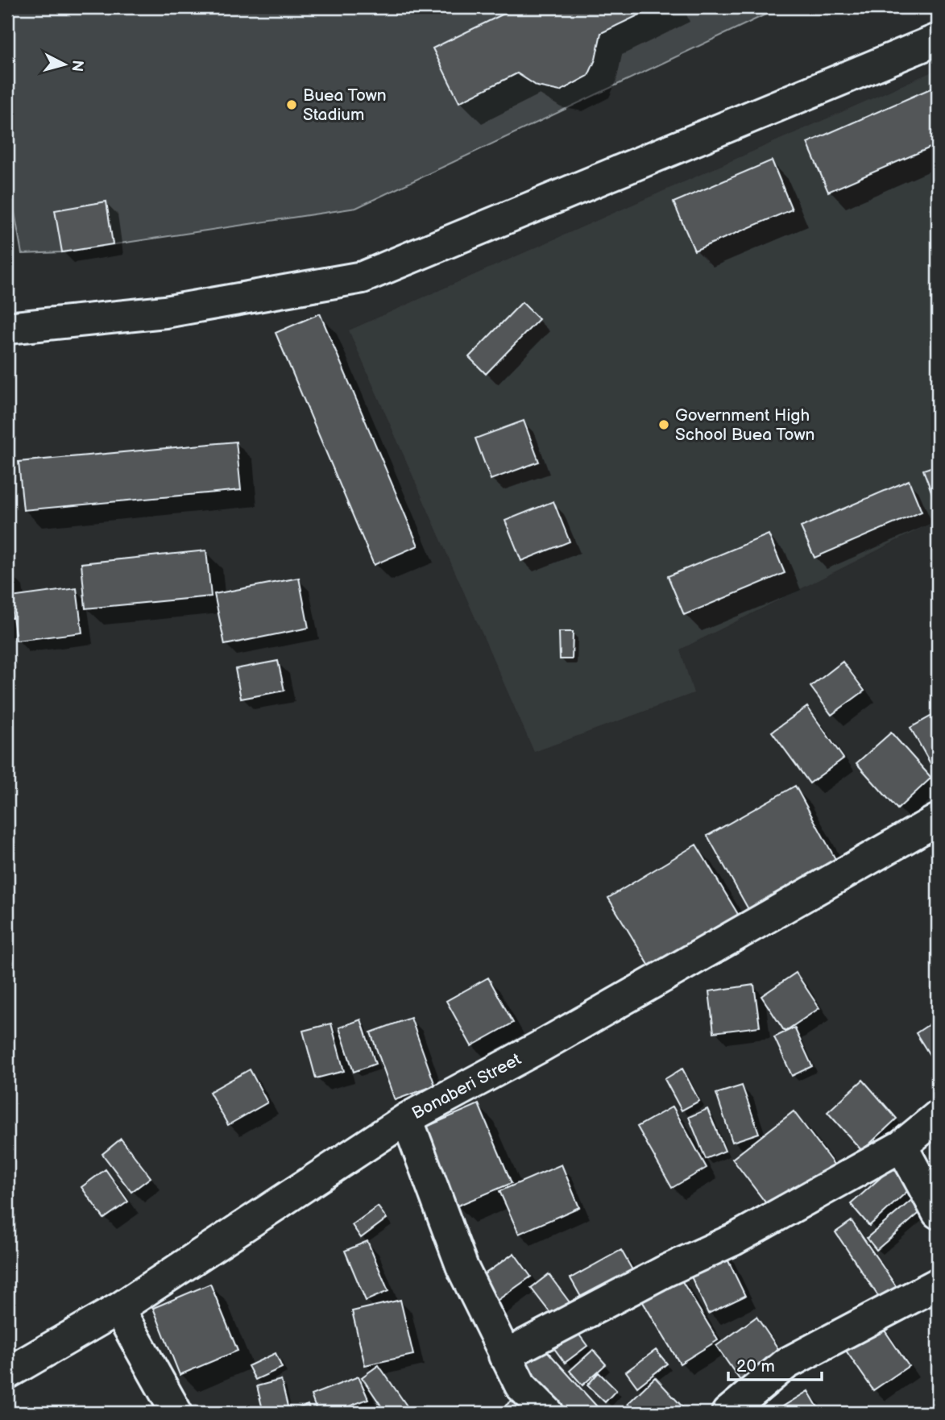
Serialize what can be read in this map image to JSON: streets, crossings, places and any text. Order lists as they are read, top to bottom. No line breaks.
{"streets":{"street":["Bonaberi Street"]},"places":["Buea Town Stadium","Government High School Buea Town"],"scale_bar":"20 m","north":"right"}
